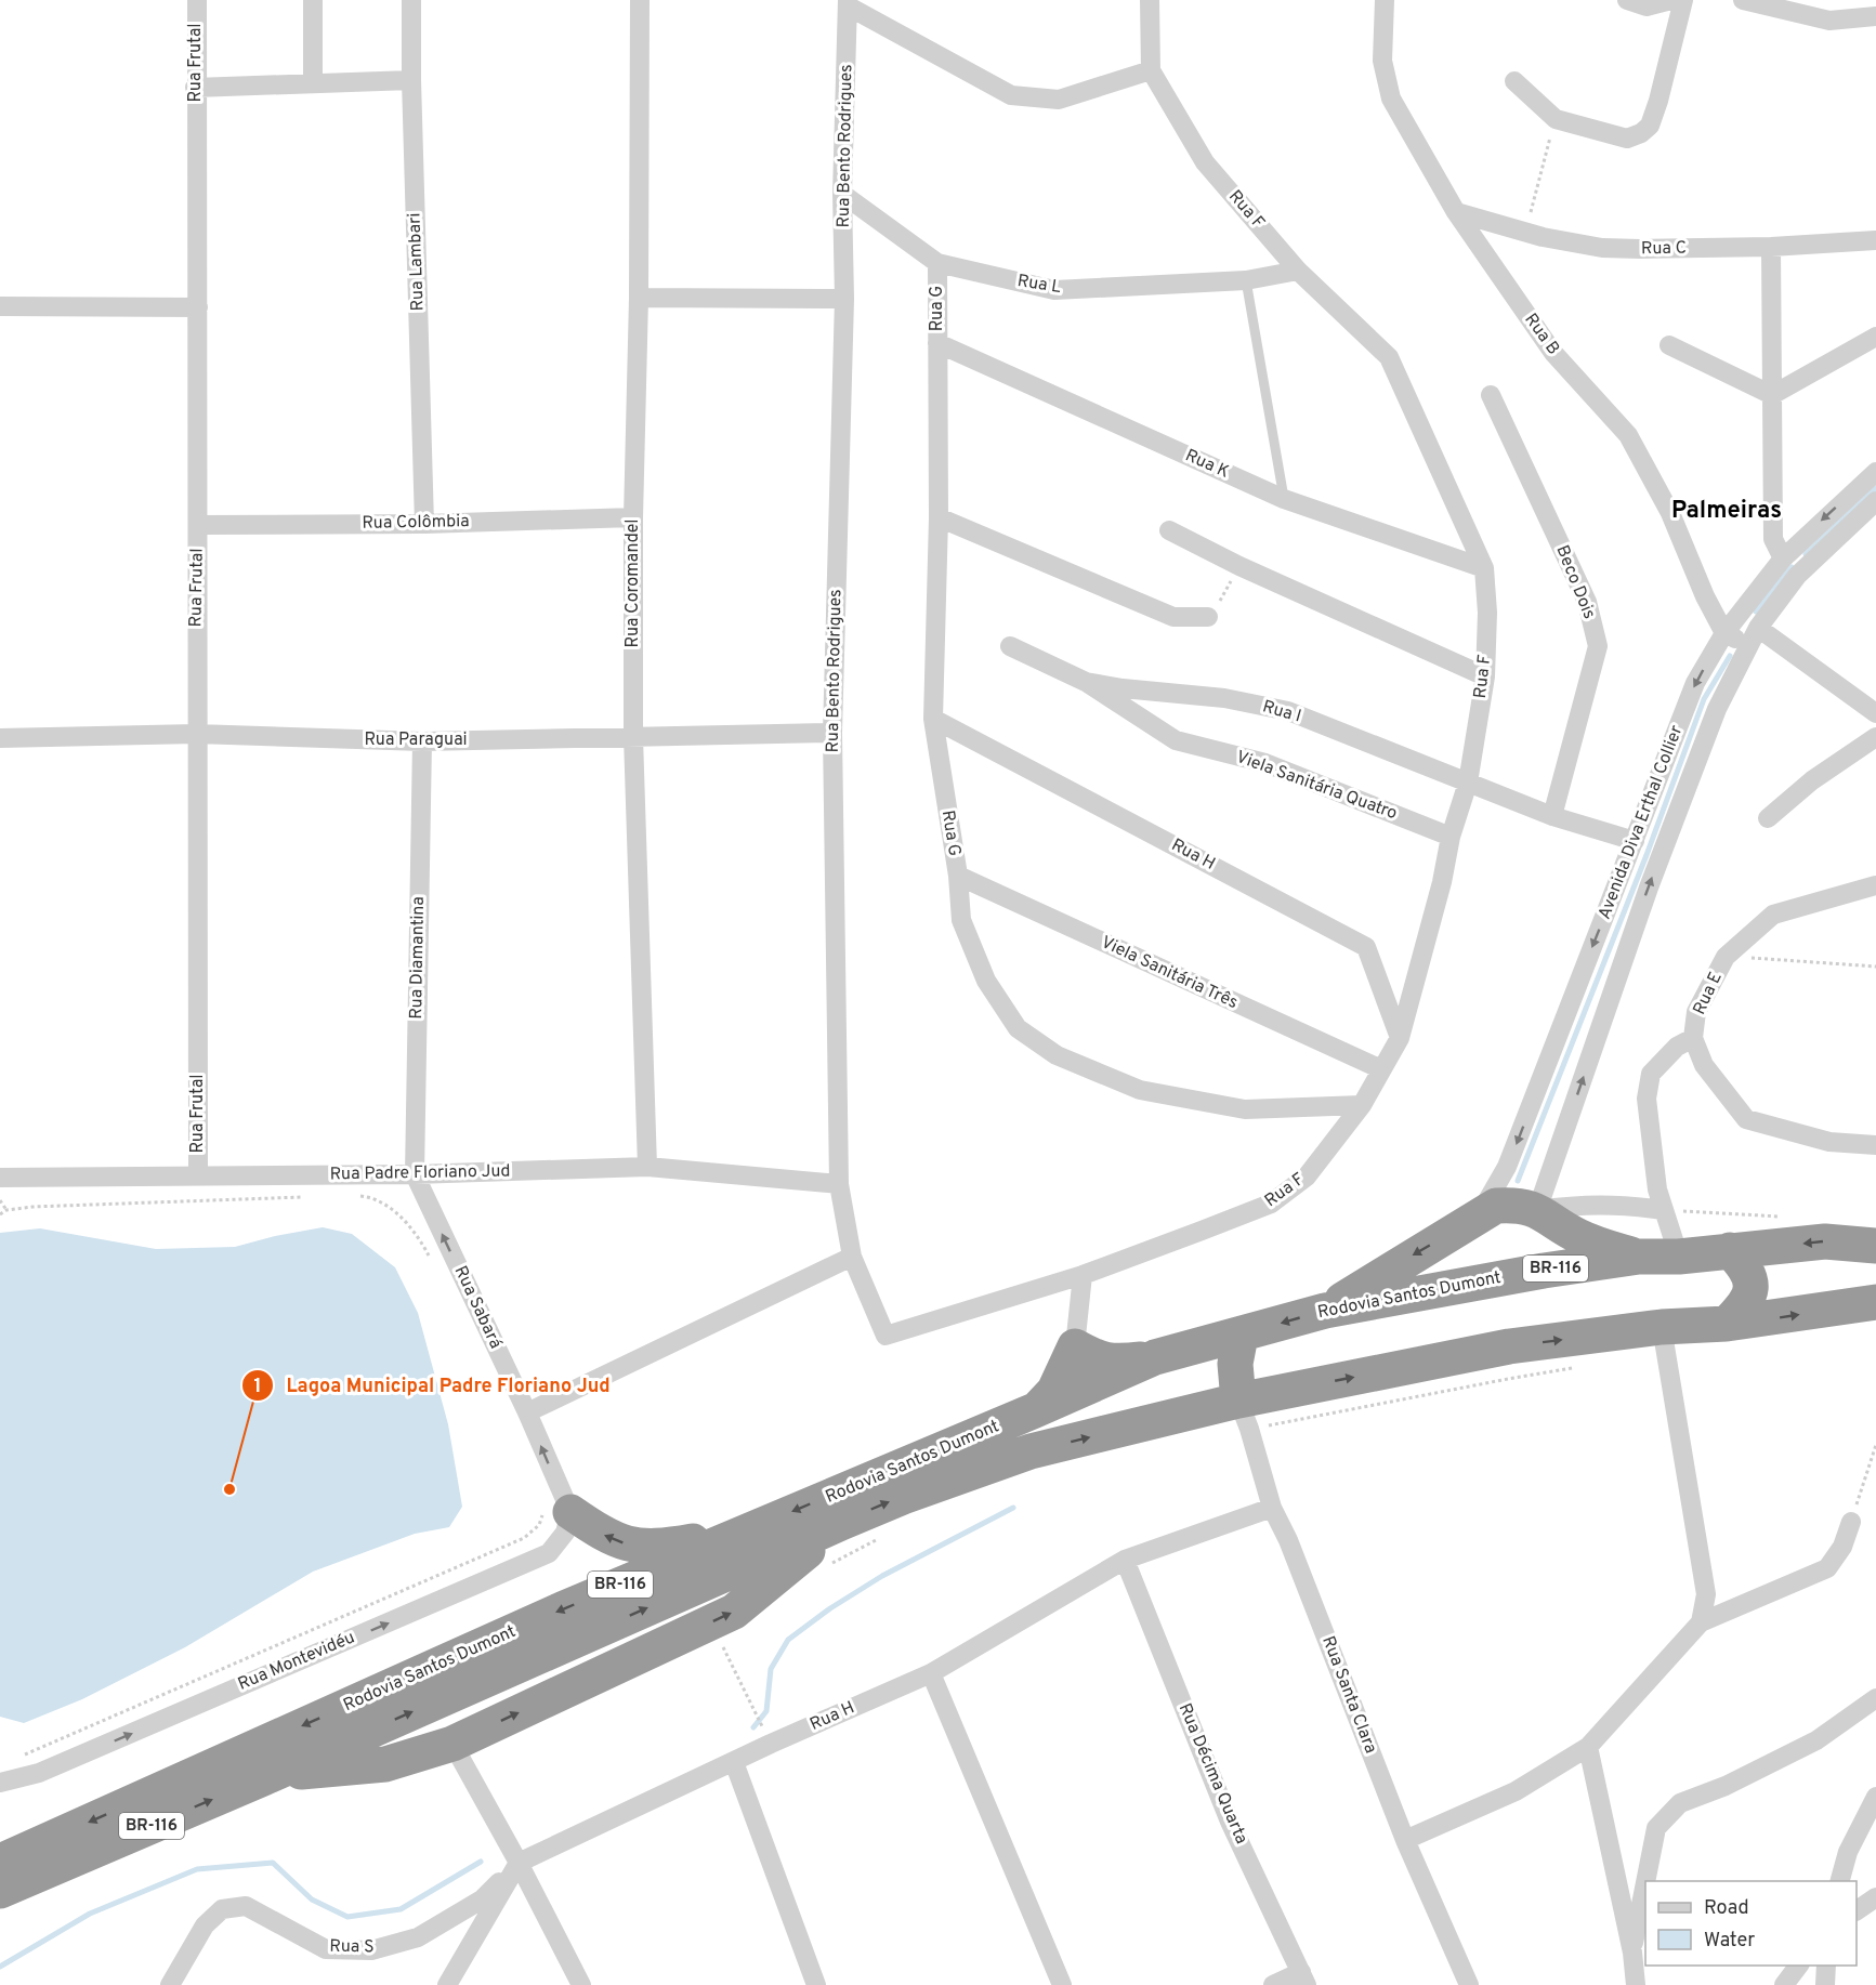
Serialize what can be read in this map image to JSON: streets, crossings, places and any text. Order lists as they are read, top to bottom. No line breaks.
{"streets":{"highway":["BR-116","Rodovia Santos Dumont"],"street":["Rua Frutal","Rua Bento Rodrigues","Rua F","Rua C","Rua Lambari","Rua L","Rua G","Rua B","Rua K","Rua Colômbia","Beco Dois","Rua Coromandel","Rua I","Rua Paraguai","Viela Sanitária Quatro","Avenida Diva Erthal Collier","Rua H","Rua Diamantina","Viela Sanitária Três","Rua E","Rua Padre Floriano Jud","Rua Sabará","Rua Montevidéu","Rua Santa Clara","Rua Décima Quarta","Rua S"]},"crossings":[["Rua Frutal","Rua Colômbia"],["Rua Frutal","Rua Paraguai"],["Rua Frutal","Rua Padre Floriano Jud"],["Rua Bento Rodrigues","Rua F"],["Rua Bento Rodrigues","Rua L"],["Rua Bento Rodrigues","Rua Paraguai"],["Rua Bento Rodrigues","Rua Padre Floriano Jud"],["Rua F","Rua L"],["Rua F","Rua G"],["Rua F","Rua K"],["Rua F","Rua I"],["Rua F","Viela Sanitária Quatro"],["Rua F","Rua H"],["Rua F","Viela Sanitária Três"],["Rua C","Rua B"],["Rua Lambari","Rua Colômbia"],["Rua L","Rua G"],["Rua G","Rua K"],["Rua G","Rua H"],["Rua G","Viela Sanitária Três"],["Rua B","Avenida Diva Erthal Collier"],["Rua Colômbia","Rua Coromandel"],["Beco Dois","Rua I"],["Rua Coromandel","Rua Paraguai"],["Rua Coromandel","Rua Padre Floriano Jud"],["Rua I","Viela Sanitária Quatro"],["Rua I","Avenida Diva Erthal Collier"],["Rua Paraguai","Rua Diamantina"],["Rua H","Rua Santa Clara"],["Rua H","Rua Décima Quarta"],["Rua H","Rua S"],["Rua Diamantina","Rua Padre Floriano Jud"],["Rua Diamantina","Rua Sabará"],["Rua E","Rodovia Santos Dumont"],["Rua Padre Floriano Jud","Rua Sabará"],["Rodovia Santos Dumont","Rua Santa Clara"],["Rua Sabará","Rua Montevidéu"]],"one_way":["Rua Sabará","Rua Montevidéu"],"districts":["Palmeiras"],"places":["Lagoa Municipal Padre Floriano Jud"],"legend":["Road","Water"]}
